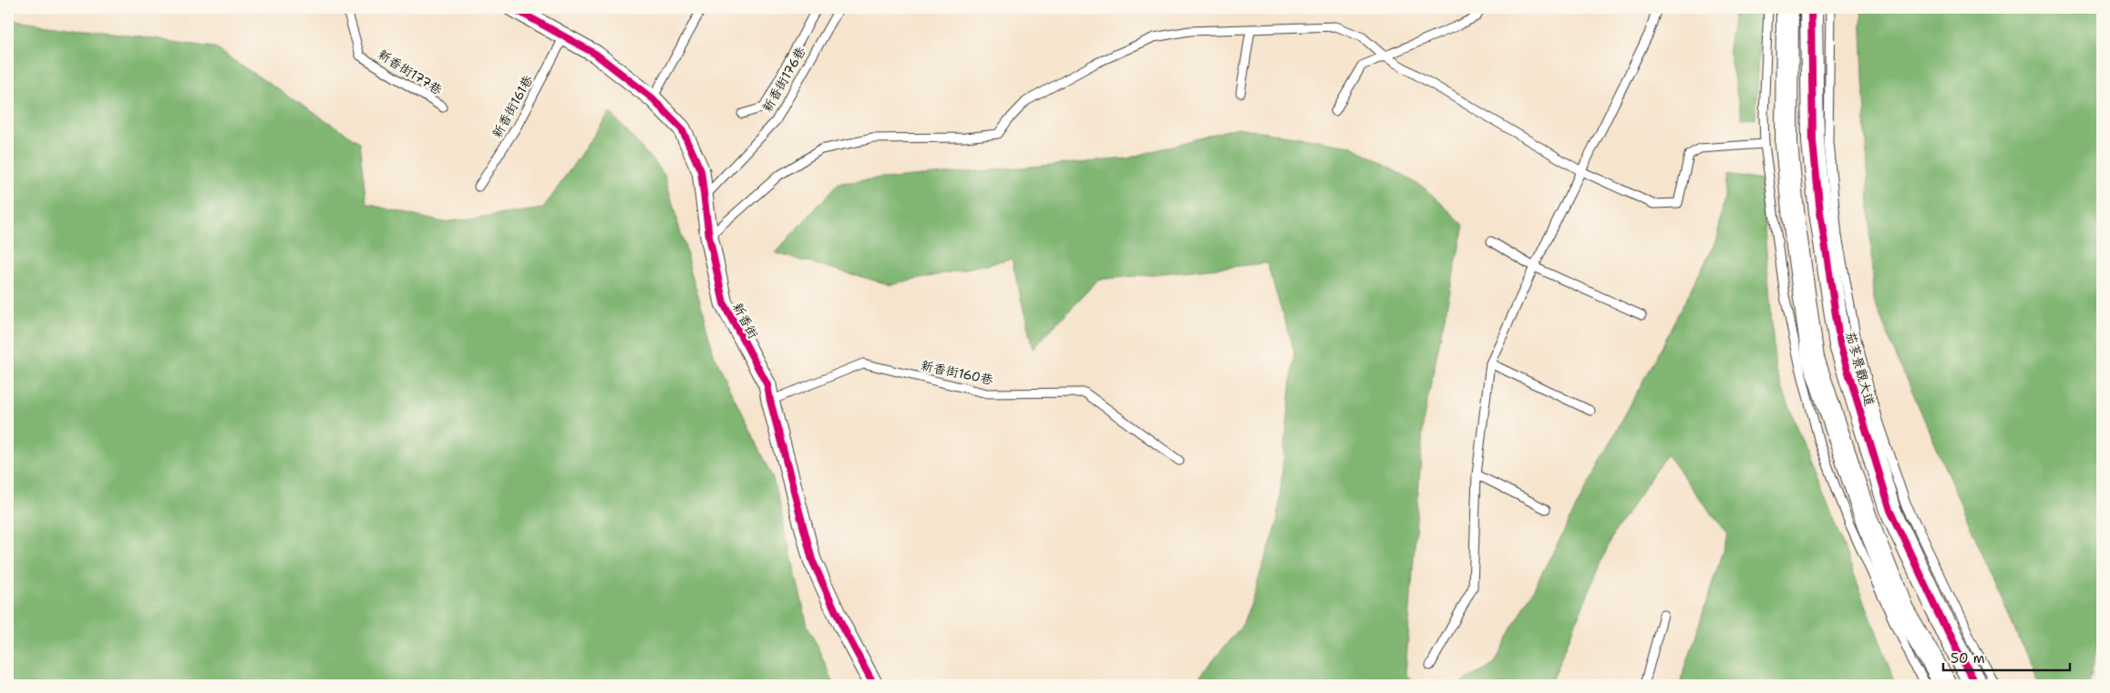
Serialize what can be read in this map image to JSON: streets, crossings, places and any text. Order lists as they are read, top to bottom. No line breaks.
{"streets":{"street":["新香街","茄苳景觀大道"],"lane":["新香街177巷","新香街176巷","新香街161巷","新香街160巷"]},"crossings":[["新香街176巷","新香街"],["新香街161巷","新香街"],["新香街","新香街160巷"]],"scale_bar":"50 m"}
